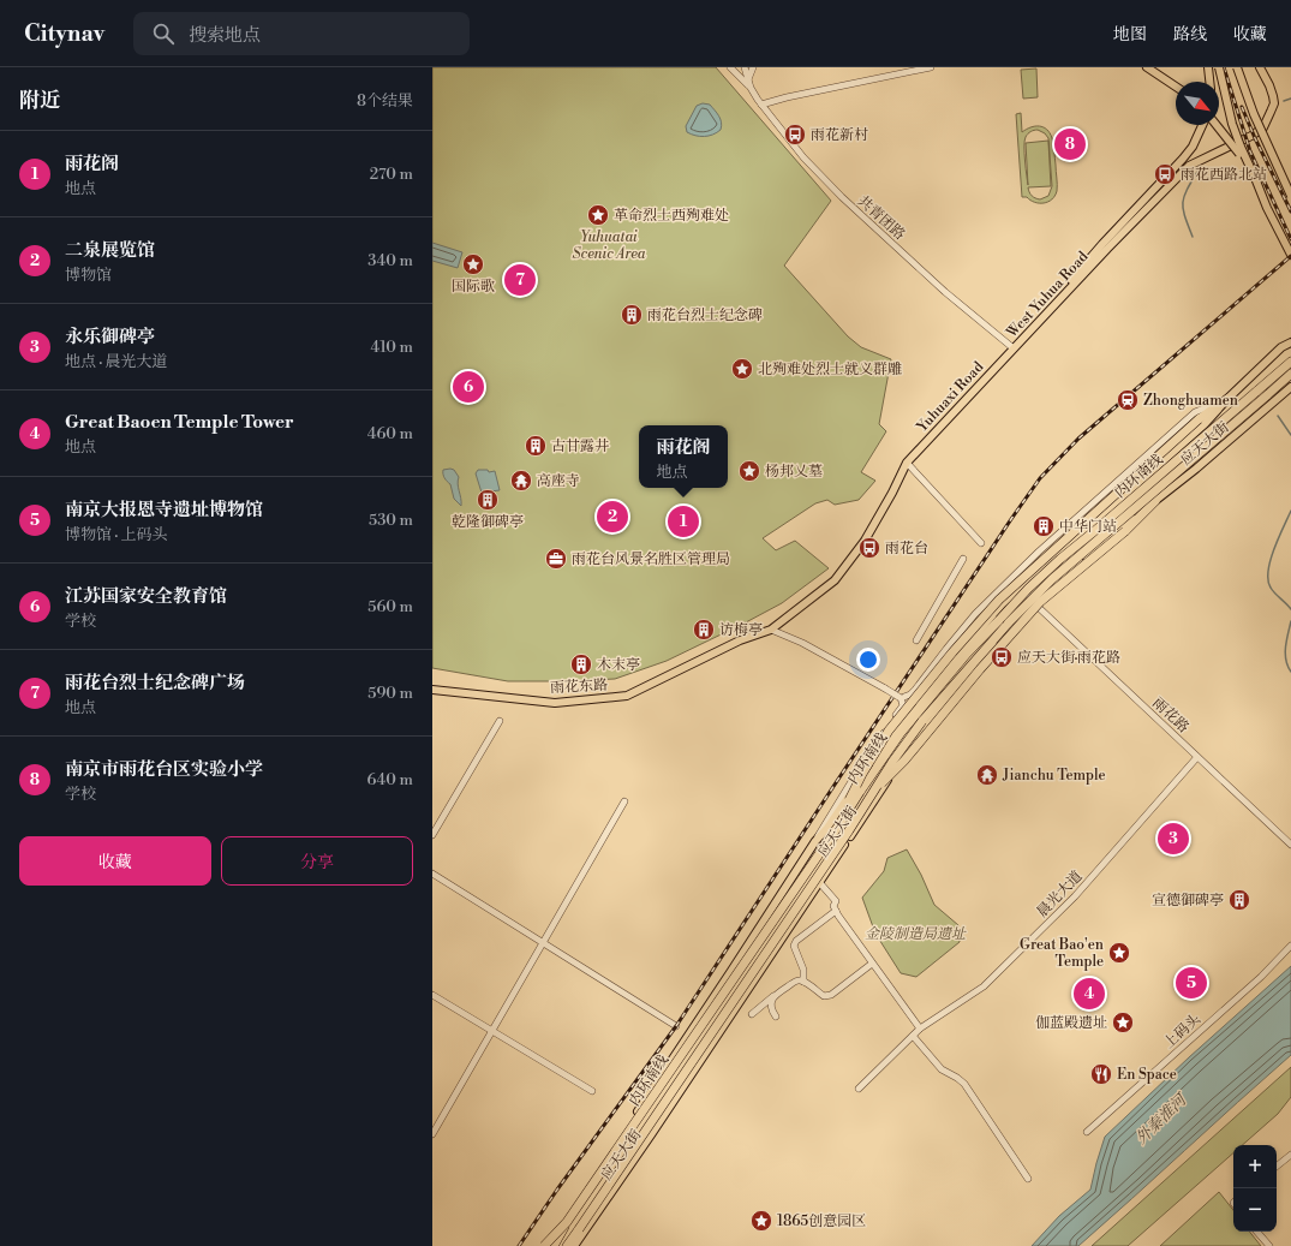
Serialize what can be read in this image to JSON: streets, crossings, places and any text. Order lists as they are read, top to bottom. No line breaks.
{"streets":{"highway":["内环南线"],"main road":["West Yuhua Road","Yuhuaxi Road","应天大街","雨花东路"],"street":["共青团路","雨花路","晨光大道","上码头"]},"crossings":[["共青团路","West Yuhua Road"],["共青团路","Yuhuaxi Road"],["West Yuhua Road","Yuhuaxi Road"],["Yuhuaxi Road","雨花东路"],["应天大街","内环南线"],["应天大街","雨花路"],["雨花路","晨光大道"]],"water":["外秦淮河"],"parks":["Yuhuatai Scenic Area","金陵制造局遗址"],"places":{"bus stop":["雨花新村","雨花西路北站","雨花台","应天大街·雨花路"],"place":["革命烈士西殉难处","国际歌","北殉难处烈士就义群雕","杨邦乂墓","Great Bao'en Temple","伽蓝殿遗址","1865创意园区"],"building":["雨花台烈士纪念碑","古甘露井","乾隆御碑亭","中华门站","访梅亭","木末亭","宣德御碑亭"],"station":["Zhonghuamen"],"temple":["高座寺","Jianchu Temple"],"office":["雨花台风景名胜区管理局"],"restaurant":["En Space"]},"north":"bottom right","page":{"header":"Citynav","search":"搜索地点","nav":["地图","路线","收藏"],"heading":["附近","8个结果"],"pins":["8","7","6","2","1","3","5","4"],"list":[{"mark":"1","name":"雨花阁","note":"地点","value":"270 m"},{"mark":"2","name":"二泉展览馆","note":"博物馆","value":"340 m"},{"mark":"3","name":"永乐御碑亭","note":"地点 · 晨光大道","value":"410 m"},{"mark":"4","name":"Great Baoen Temple Tower","note":"地点","value":"460 m"},{"mark":"5","name":"南京大报恩寺遗址博物馆","note":"博物馆 · 上码头","value":"530 m"},{"mark":"6","name":"江苏国家安全教育馆","note":"学校","value":"560 m"},{"mark":"7","name":"雨花台烈士纪念碑广场","note":"地点","value":"590 m"},{"mark":"8","name":"南京市雨花台区实验小学","note":"学校","value":"640 m"}],"popup":["雨花阁","地点"],"buttons":["收藏","分享"],"map_buttons":["+","−"]}}
